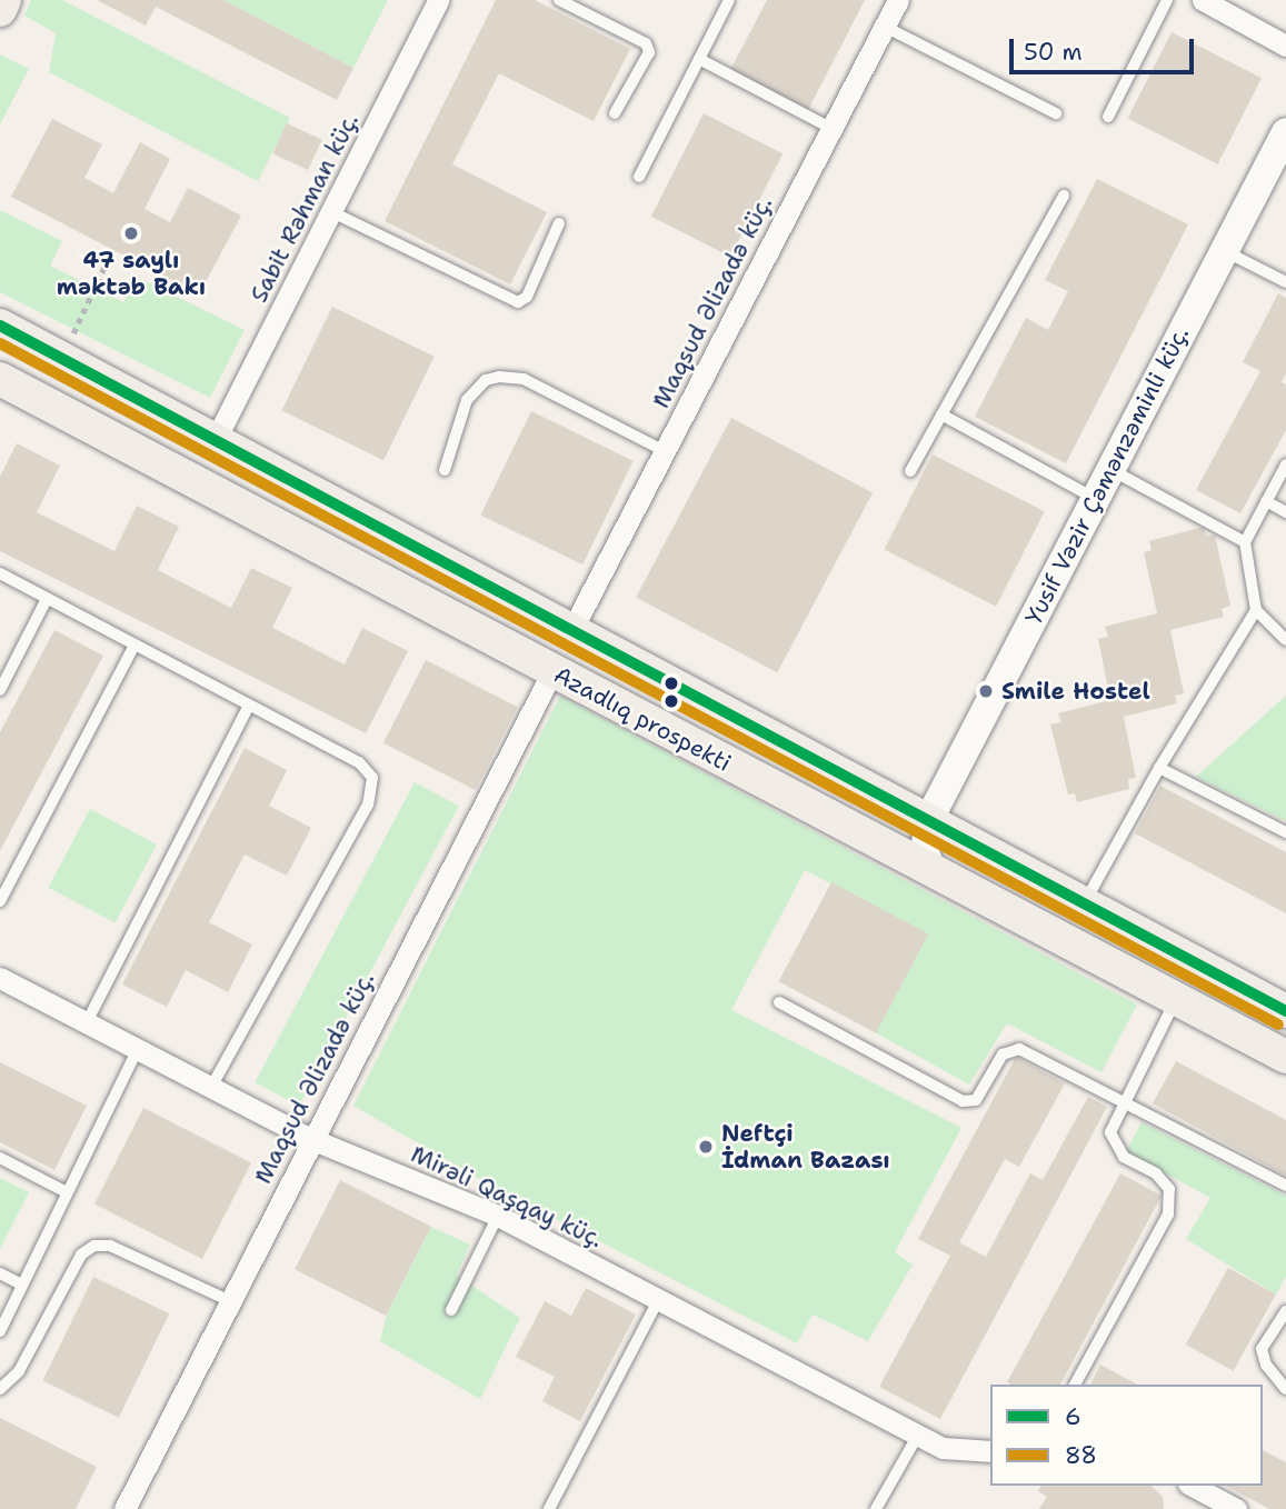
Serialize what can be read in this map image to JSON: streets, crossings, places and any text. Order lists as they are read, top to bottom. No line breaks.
{"streets":{"main road":["Yusif Vəzir Çəmənzəminli küç.","Azadlıq prospekti"],"street":["Sabit Rəhman küç.","Maqsud Əlizadə küç.","Mirəli Qaşqay küç."]},"crossings":[["Sabit Rəhman küç.","Azadlıq prospekti"],["Maqsud Əlizadə küç.","Azadlıq prospekti"],["Maqsud Əlizadə küç.","Mirəli Qaşqay küç."],["Yusif Vəzir Çəmənzəminli küç.","Azadlıq prospekti"]],"places":["47 saylı məktəb Bakı","Smile Hostel","Neftçi İdman Bazası"],"lines":["transit line 6","transit line 88"],"legend":["6","88"],"scale_bar":"50 m"}
